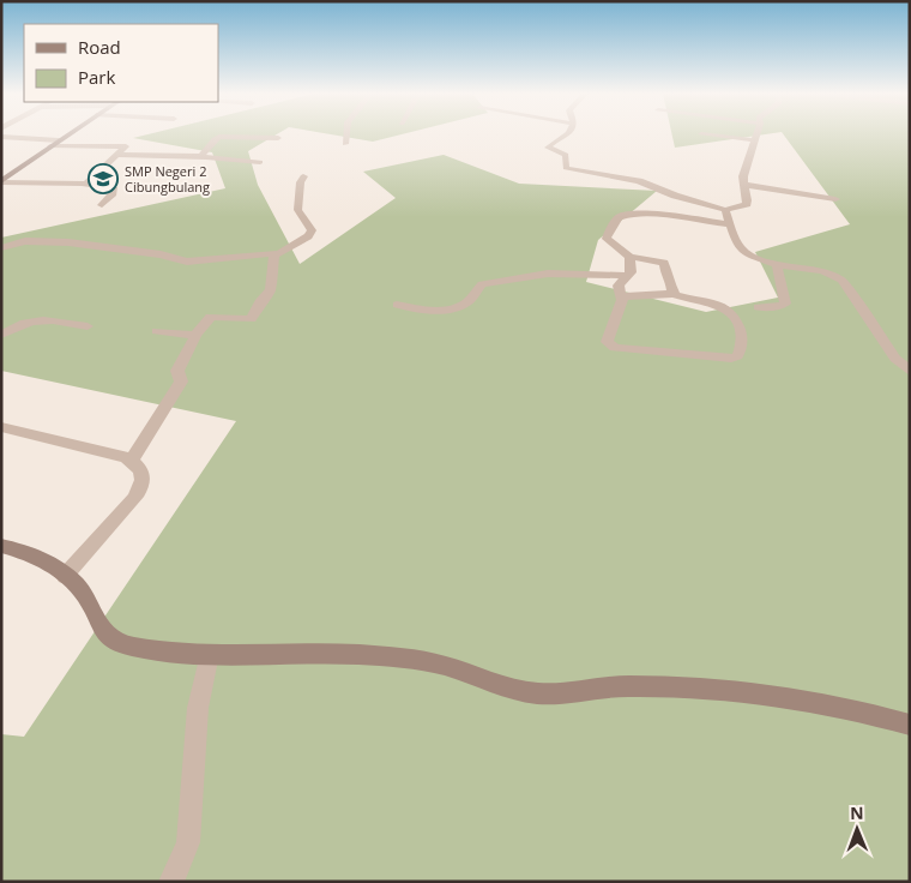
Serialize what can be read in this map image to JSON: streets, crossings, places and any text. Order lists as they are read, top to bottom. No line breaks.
{"places":{"school or university":["SMP Negeri 2 Cibungbulang"]},"legend":["Road","Park"],"north":"top"}
